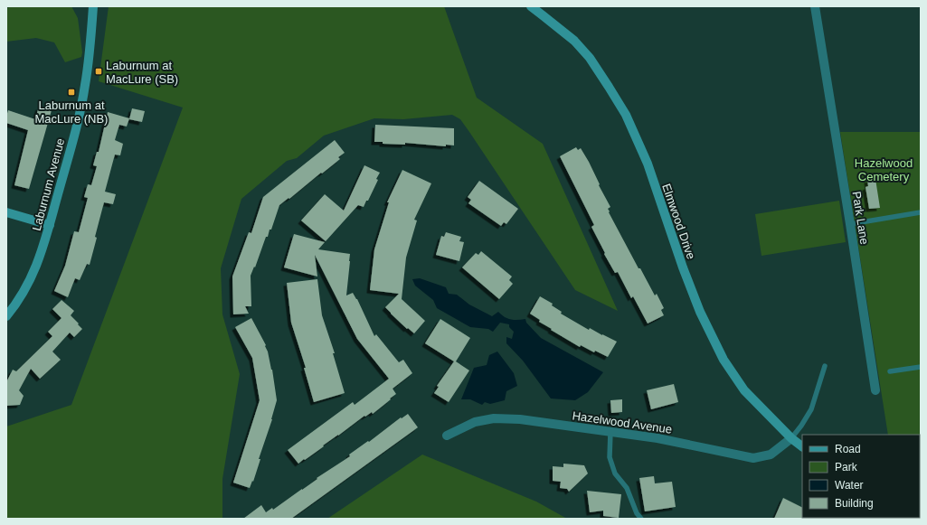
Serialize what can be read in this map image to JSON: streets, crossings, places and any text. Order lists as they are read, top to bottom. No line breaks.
{"streets":{"street":["Laburnum Avenue","Park Lane","Elmwood Drive","Hazelwood Avenue"]},"crossings":[["Elmwood Drive","Hazelwood Avenue"]],"parks":["Hazelwood Cemetery"],"places":{"transit":["Laburnum at MacLure (SB)","Laburnum at MacLure (NB)"]},"legend":["Road","Park","Water","Building"]}
